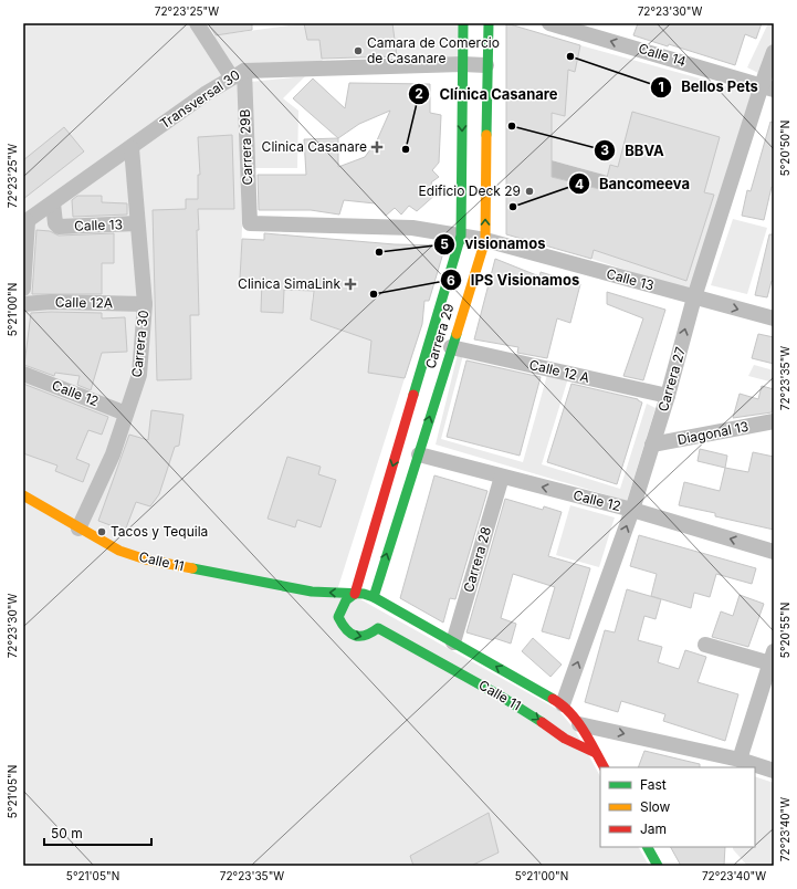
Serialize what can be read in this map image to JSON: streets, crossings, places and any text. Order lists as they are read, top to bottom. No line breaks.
{"streets":{"main road":["Carrera 29","Calle 11"],"street":["Calle 14","Transversal 30","Carrera 29B","Calle 13","Calle 12A","Carrera 30","Calle 12 A","Carrera 27","Calle 12","Diagonal 13","Carrera 28"]},"crossings":[["Calle 14","Carrera 27"],["Transversal 30","Carrera 29B"],["Transversal 30","Calle 13"],["Transversal 30","Carrera 29"],["Transversal 30","Carrera 30"],["Carrera 29B","Calle 13"],["Calle 13","Carrera 29"],["Calle 13","Carrera 30"],["Calle 13","Carrera 27"],["Calle 12A","Carrera 30"],["Carrera 29","Calle 12 A"],["Carrera 29","Calle 12"],["Carrera 29","Calle 11"],["Carrera 30","Calle 12"],["Carrera 30","Calle 11"],["Calle 12 A","Carrera 27"],["Carrera 27","Calle 12"],["Carrera 27","Diagonal 13"],["Carrera 27","Calle 11"],["Calle 12","Carrera 28"],["Carrera 28","Calle 11"]],"one_way":["Calle 14","Carrera 27","Calle 12"],"places":{"other":["Camara de Comercio de Casanare","Bellos Pets","BBVA","Clínica Casanare","Edificio Deck 29","Bancomeeva","visionamos","IPS Visionamos","Tacos y Tequila"],"health":["Clinica Casanare","Clinica SimaLink"]},"legend":["Fast","Slow","Jam"],"scale_bar":"50 m","coordinates":["72°23'25\"W","72°23'30\"W","5°20'50\"N","5°21'00\"N","72°23'35\"W","5°20'55\"N","5°21'05\"N","72°23'40\"W"]}
